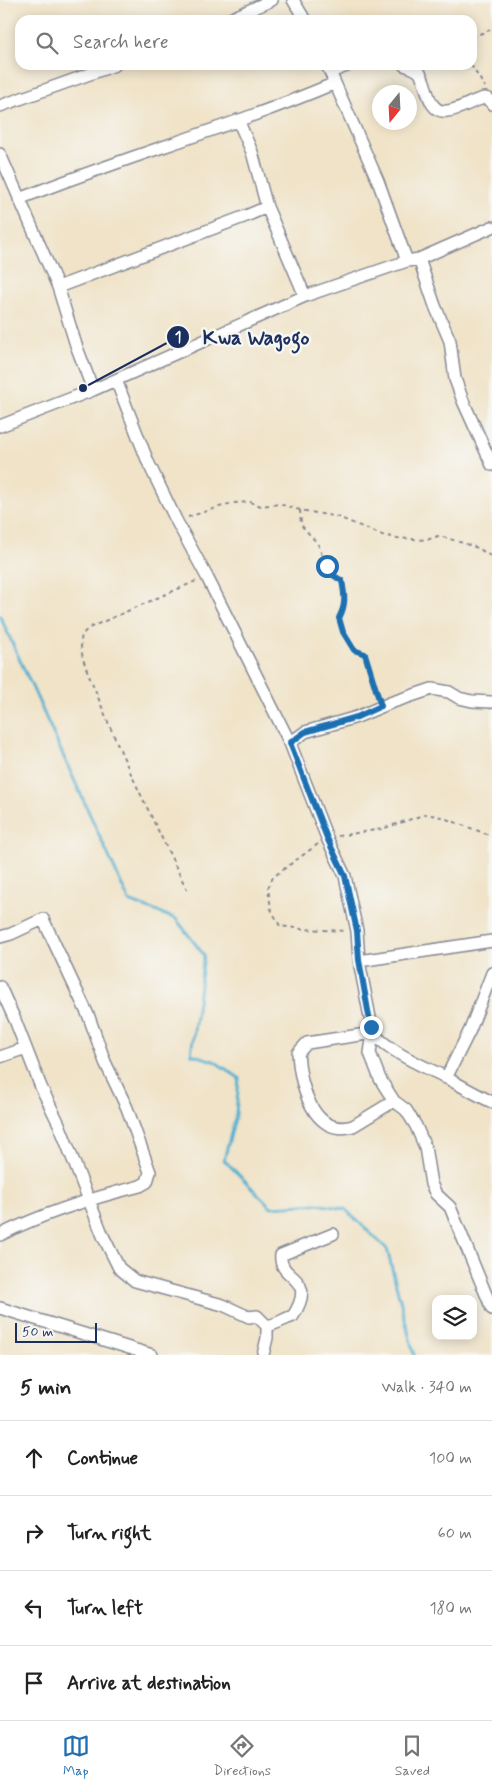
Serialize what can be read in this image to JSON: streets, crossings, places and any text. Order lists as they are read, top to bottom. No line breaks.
{"places":["Kwa Wagogo"],"scale_bar":"50 m","north":"bottom","page":{"search":"Search here","scale":"50 m","heading":["5 min","Walk · 340 m"],"list":[["Continue","100 m"],["Turn right","60 m"],["Turn left","180 m"],"Arrive at destination"],"nav":["Map","Directions","Saved"]}}
